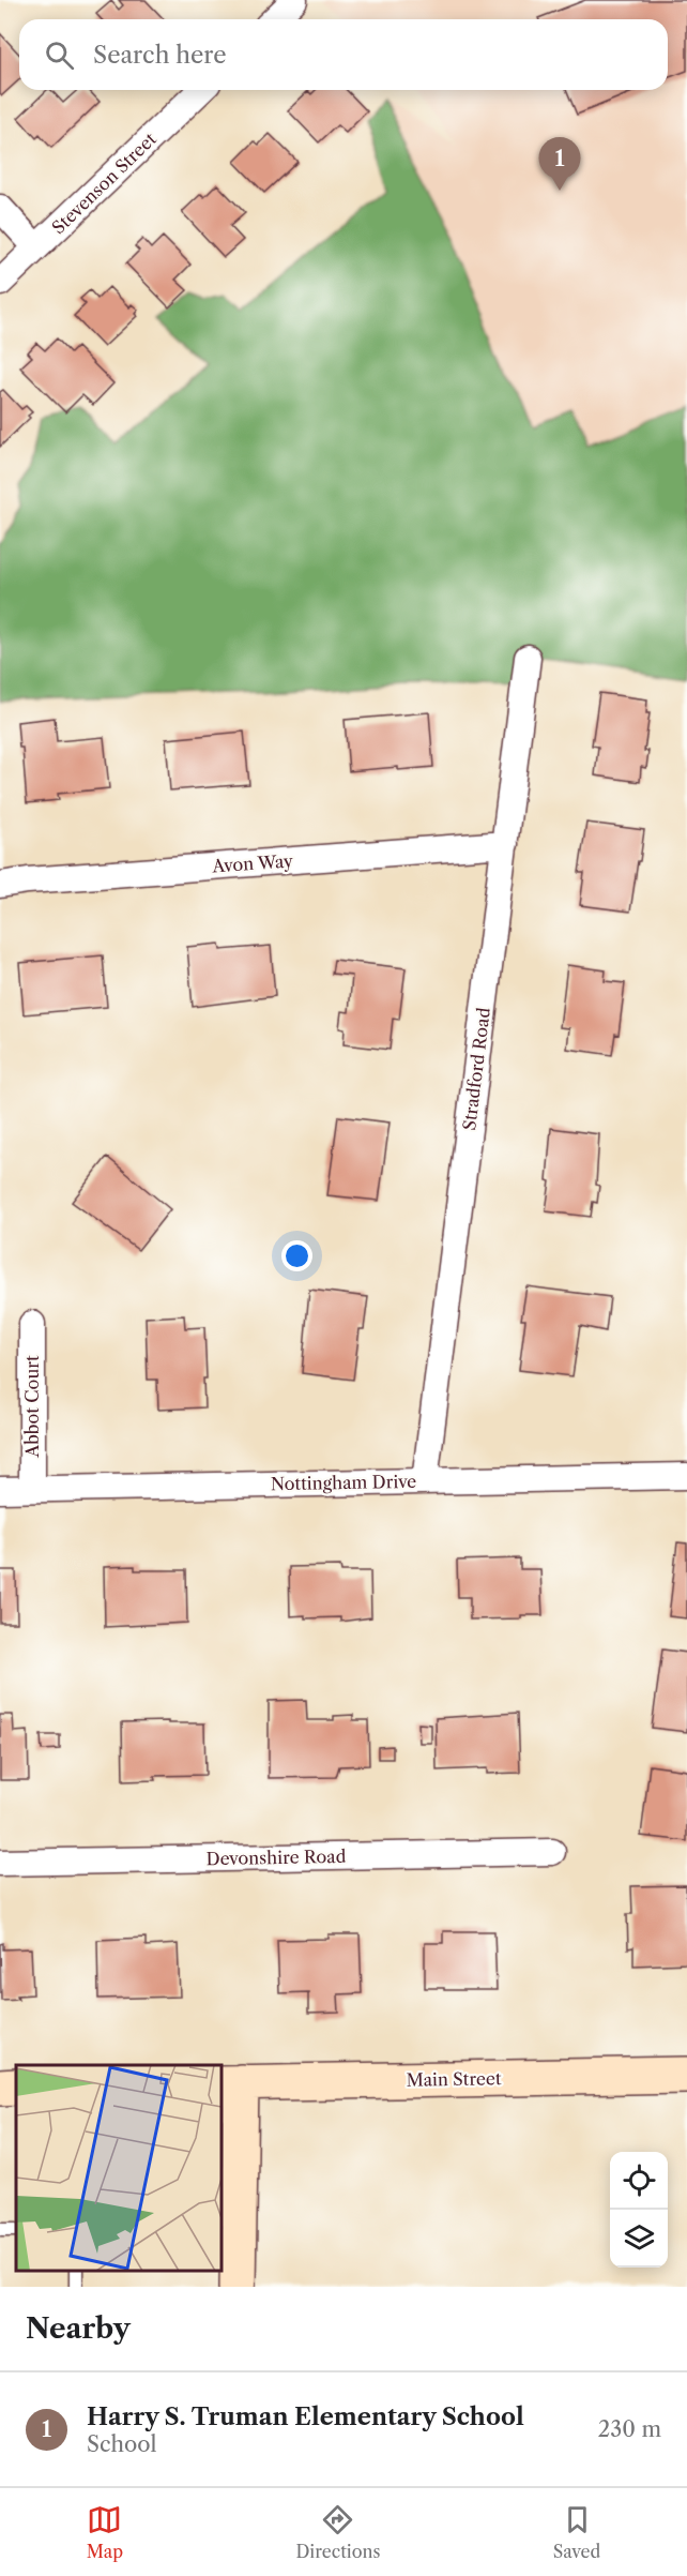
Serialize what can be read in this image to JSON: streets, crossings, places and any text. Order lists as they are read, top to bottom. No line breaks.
{"streets":{"main road":["Main Street"],"street":["Stevenson Street","Avon Way","Stradford Road","Abbot Court","Nottingham Drive","Devonshire Road"]},"crossings":[["Avon Way","Stradford Road"],["Stradford Road","Nottingham Drive"],["Abbot Court","Nottingham Drive"]],"page":{"search":"Search here","pins":"1","heading":"Nearby","list":[{"mark":"1","name":"Harry S. Truman Elementary School","note":"School","value":"230 m"}],"nav":["Map","Directions","Saved"]}}
